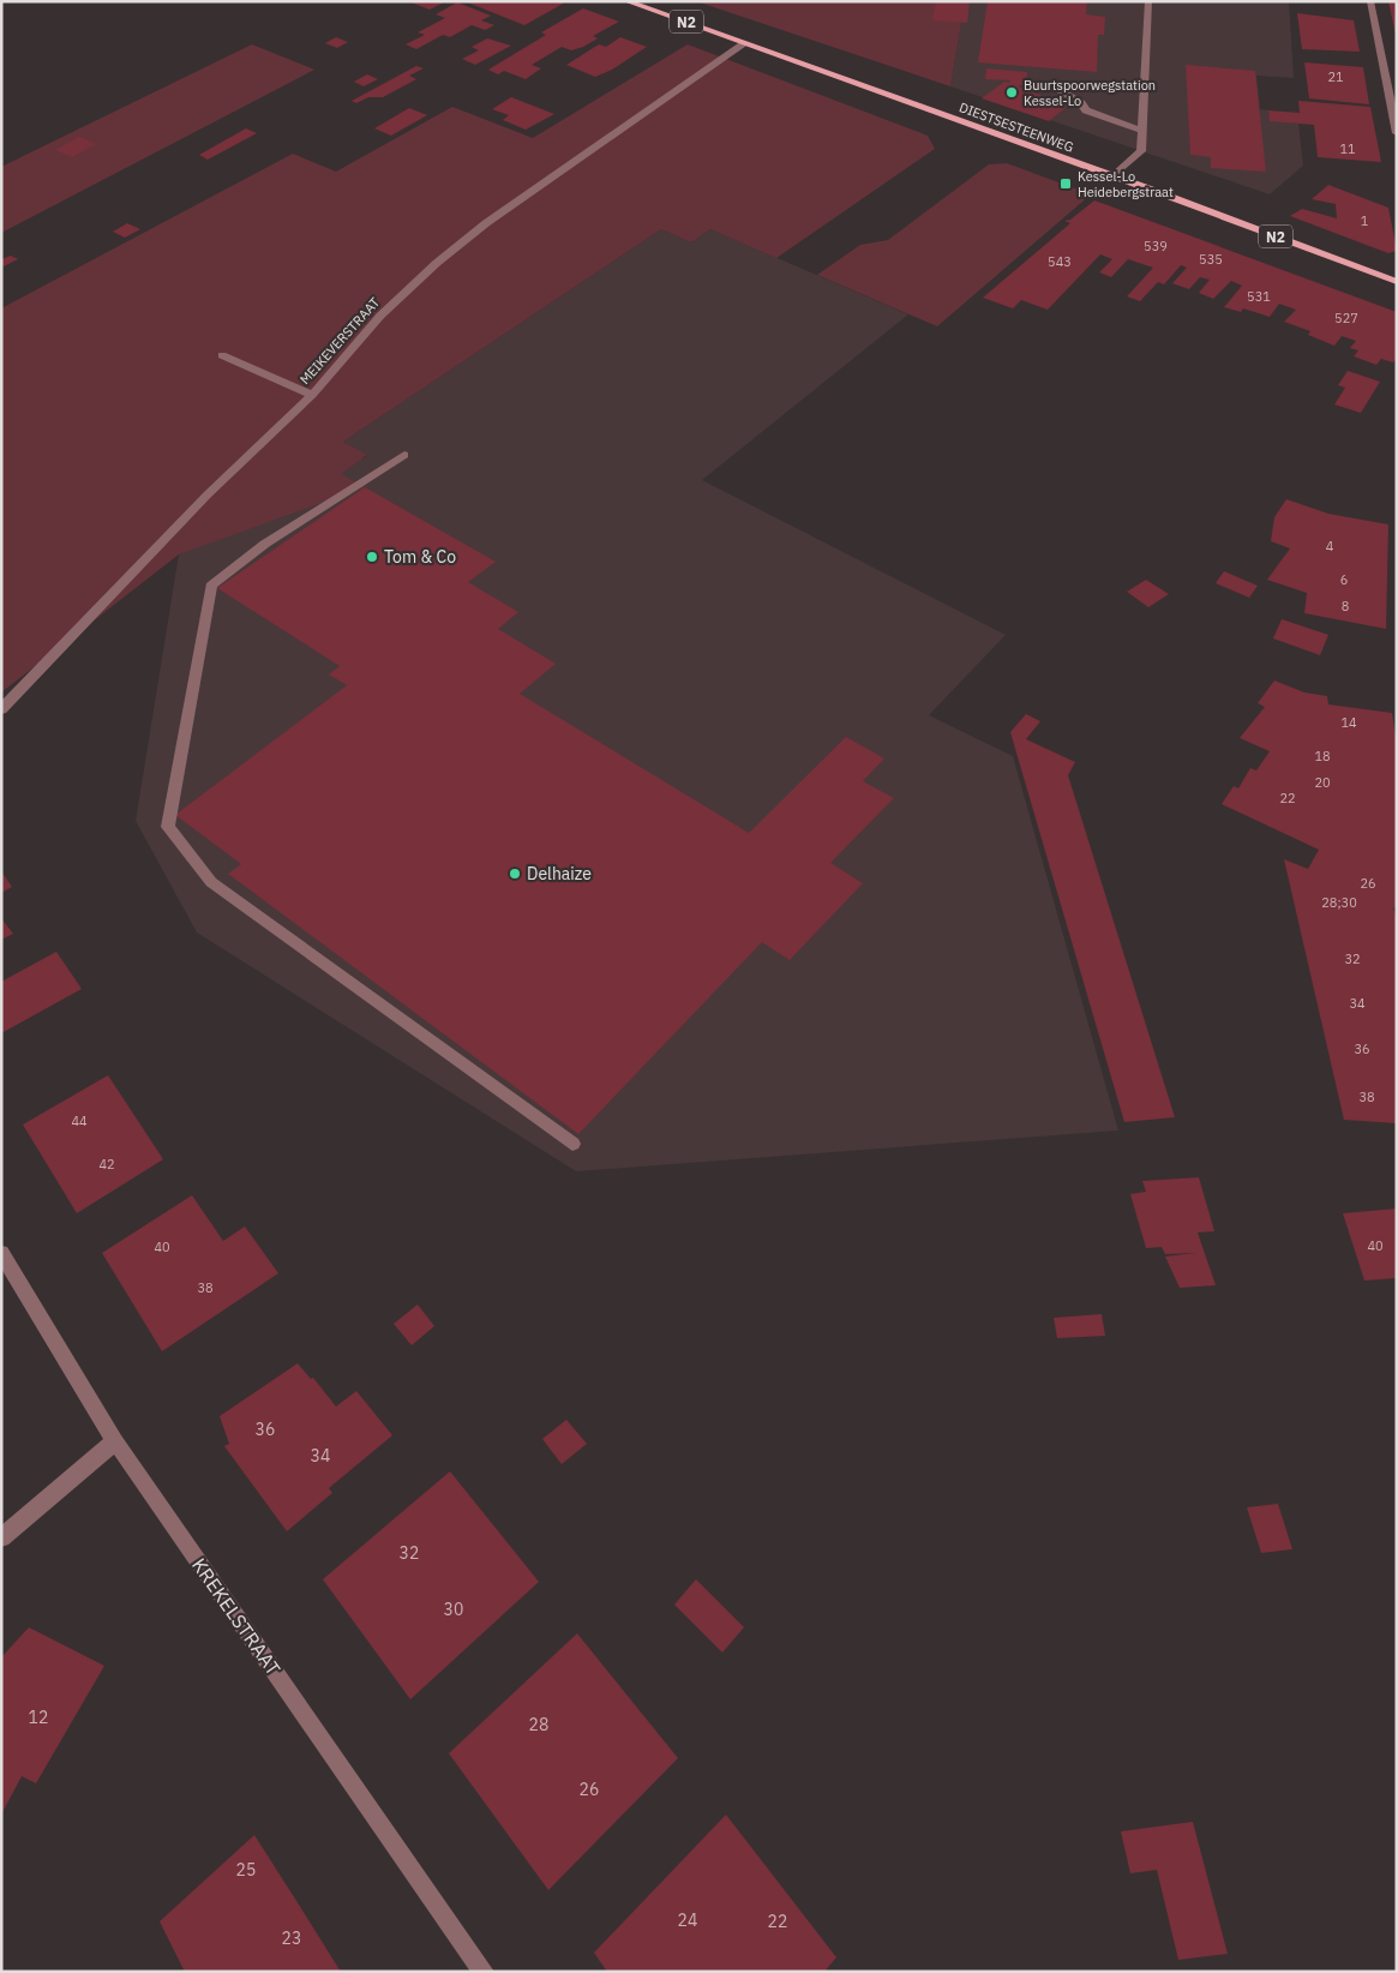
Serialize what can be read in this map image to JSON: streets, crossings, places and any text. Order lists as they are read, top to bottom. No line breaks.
{"streets":{"main road":["N2","DIESTSESTEENWEG"],"street":["MEIKEVERSTRAAT","KREKELSTRAAT"]},"crossings":[["DIESTSESTEENWEG","MEIKEVERSTRAAT"]],"places":{"other":["Buurtspoorwegstation Kessel-Lo","Tom & Co","Delhaize"],"transit":["Kessel-Lo Heidebergstraat"]},"house_numbers":["21","11","1","539","535","543","531","527","4","6","8","14","18","20","22","26","28;30","32","34","36","38","44","42","40","40","38","36","34","32","30","12","28","26","25","24","22","23"]}
